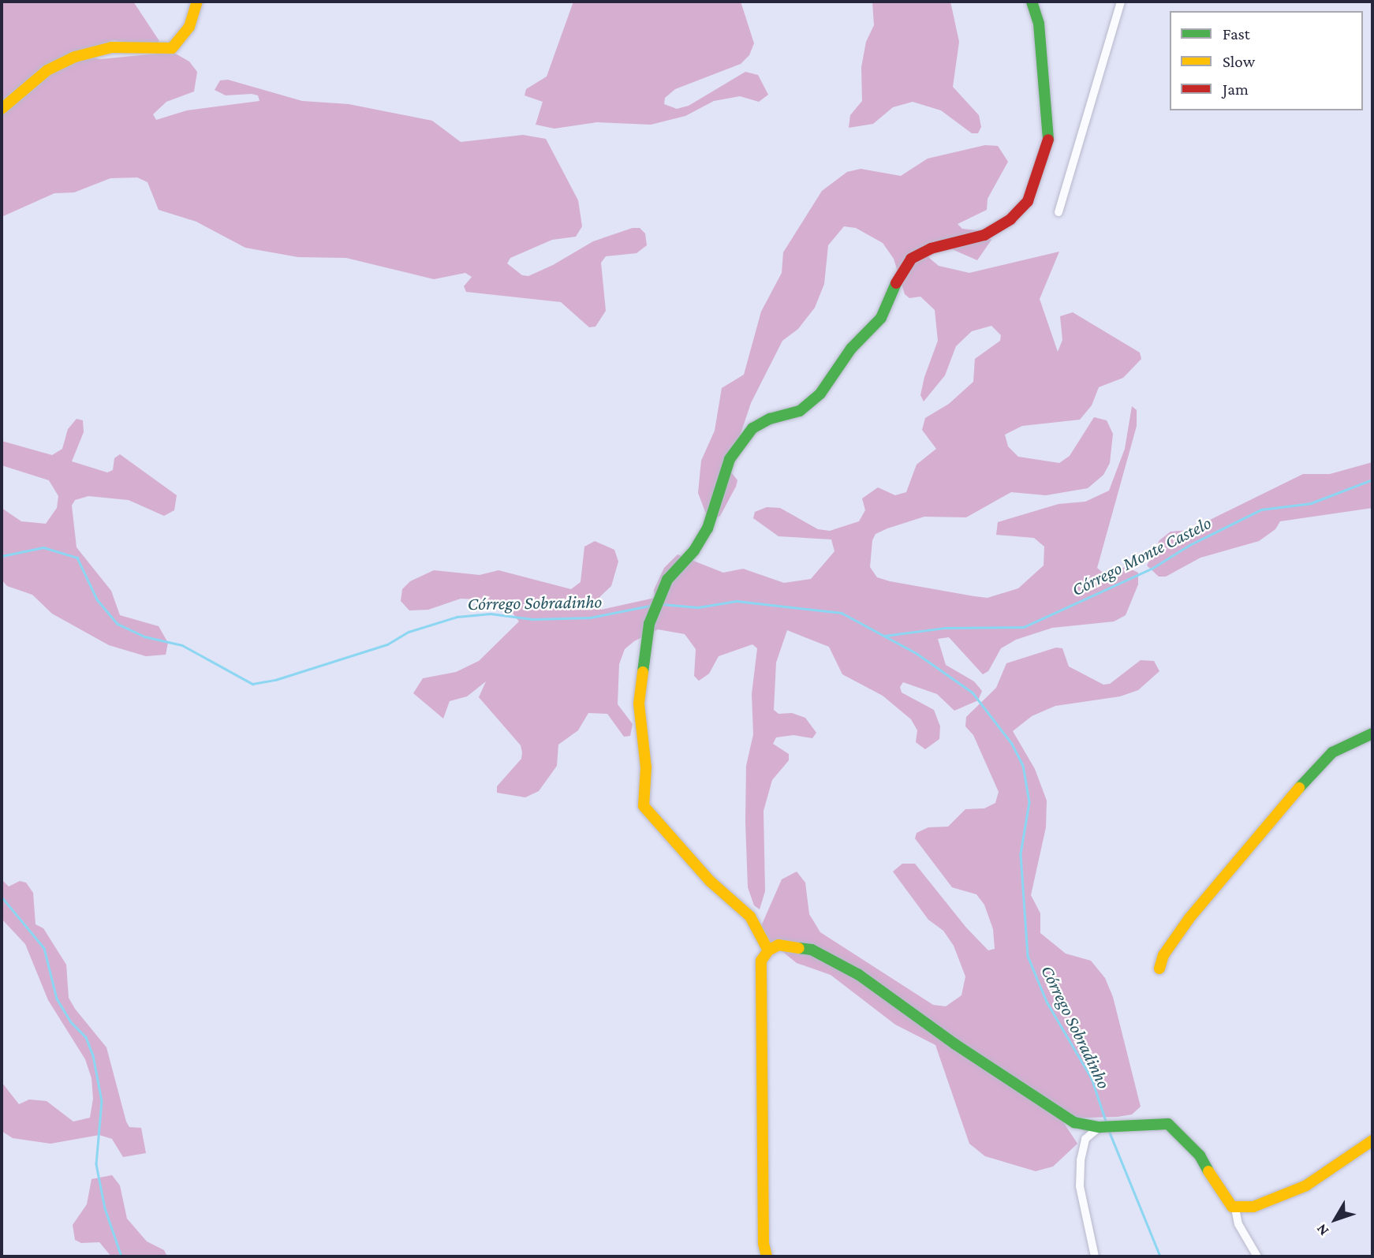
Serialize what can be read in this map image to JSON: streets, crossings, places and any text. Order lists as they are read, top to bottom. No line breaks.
{"water":["Córrego Monte Castelo","Córrego Sobradinho"],"legend":["Fast","Slow","Jam"],"north":"bottom left"}
